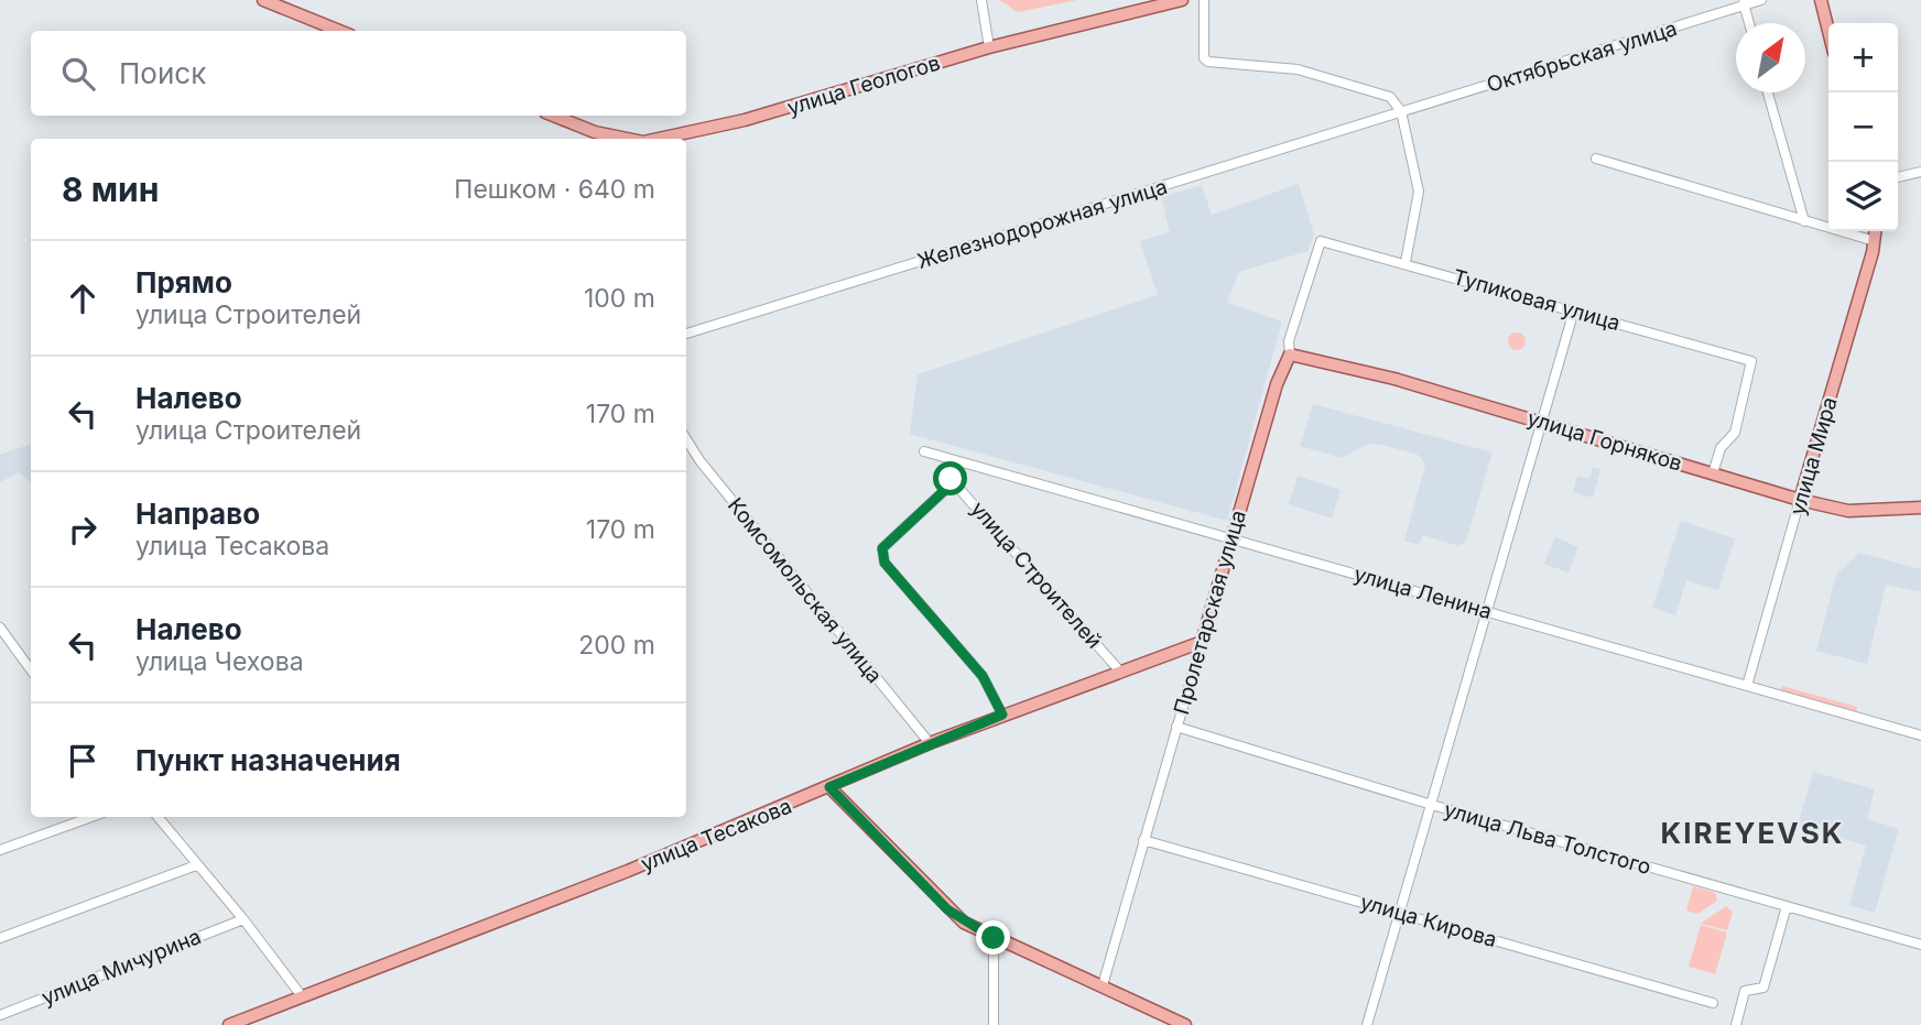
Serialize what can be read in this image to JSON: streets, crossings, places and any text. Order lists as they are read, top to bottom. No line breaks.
{"streets":{"main road":["улица Геологов","улица Горняков","улица Мира","Пролетарская улица","улица Тесакова"],"street":["Октябрьская улица","Железнодорожная улица","Тупиковая улица","улица Строителей","Комсомольская улица","улица Ленина","улица Льва Толстого","улица Кирова","улица Мичурина"]},"crossings":[["Октябрьская улица","Железнодорожная улица"],["Тупиковая улица","улица Горняков"],["Тупиковая улица","Пролетарская улица"],["улица Горняков","улица Мира"],["улица Горняков","Пролетарская улица"],["улица Мира","улица Ленина"],["улица Строителей","улица Ленина"],["улица Строителей","улица Тесакова"],["Комсомольская улица","улица Тесакова"],["улица Ленина","Пролетарская улица"],["Пролетарская улица","улица Тесакова"],["Пролетарская улица","улица Льва Толстого"],["Пролетарская улица","улица Кирова"]],"districts":["KIREYEVSK"],"north":"top right","page":{"map_buttons":["+","−"],"search":"Поиск","heading":["8 мин","Пешком · 640 m"],"list":[["Прямо","улица Строителей","100 m"],["Налево","улица Строителей","170 m"],["Направо","улица Тесакова","170 m"],["Налево","улица Чехова","200 m"],"Пункт назначения"]}}
